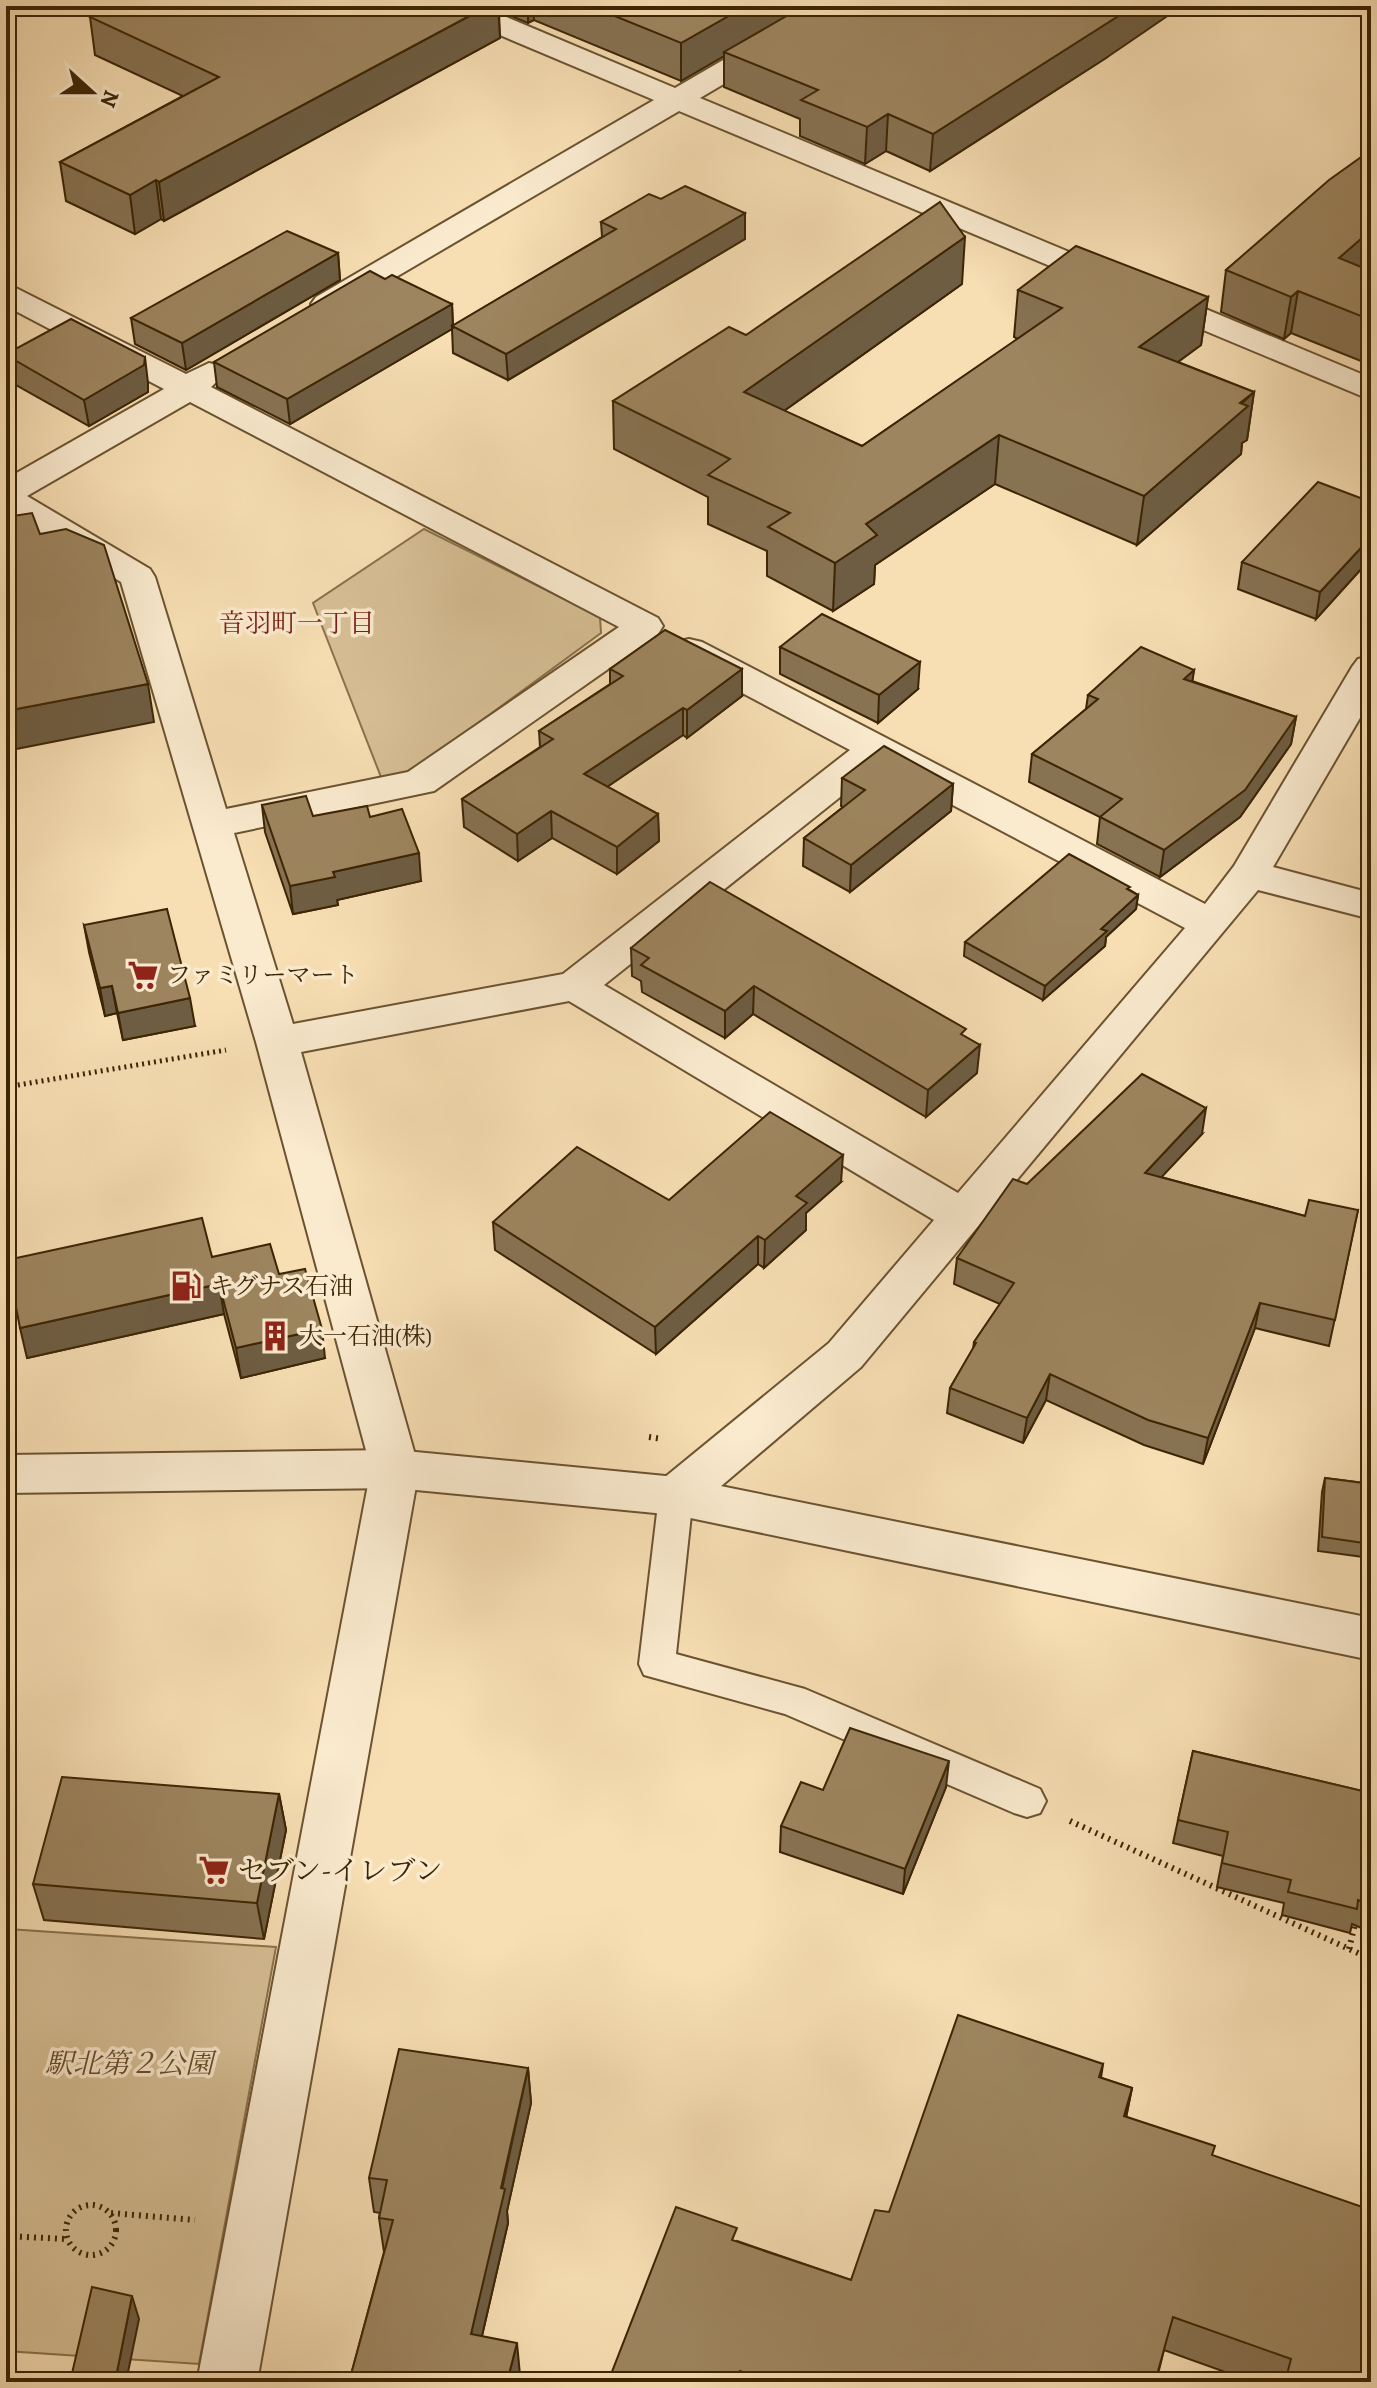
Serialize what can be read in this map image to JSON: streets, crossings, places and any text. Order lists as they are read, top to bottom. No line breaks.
{"districts":["音羽町一丁目"],"parks":["駅北第２公園"],"places":{"supermarket":["ファミリーマート","セブン-イレブン"],"fuel station":["キグナス石油"],"building":["大一石油(株)"]},"north":"right"}
